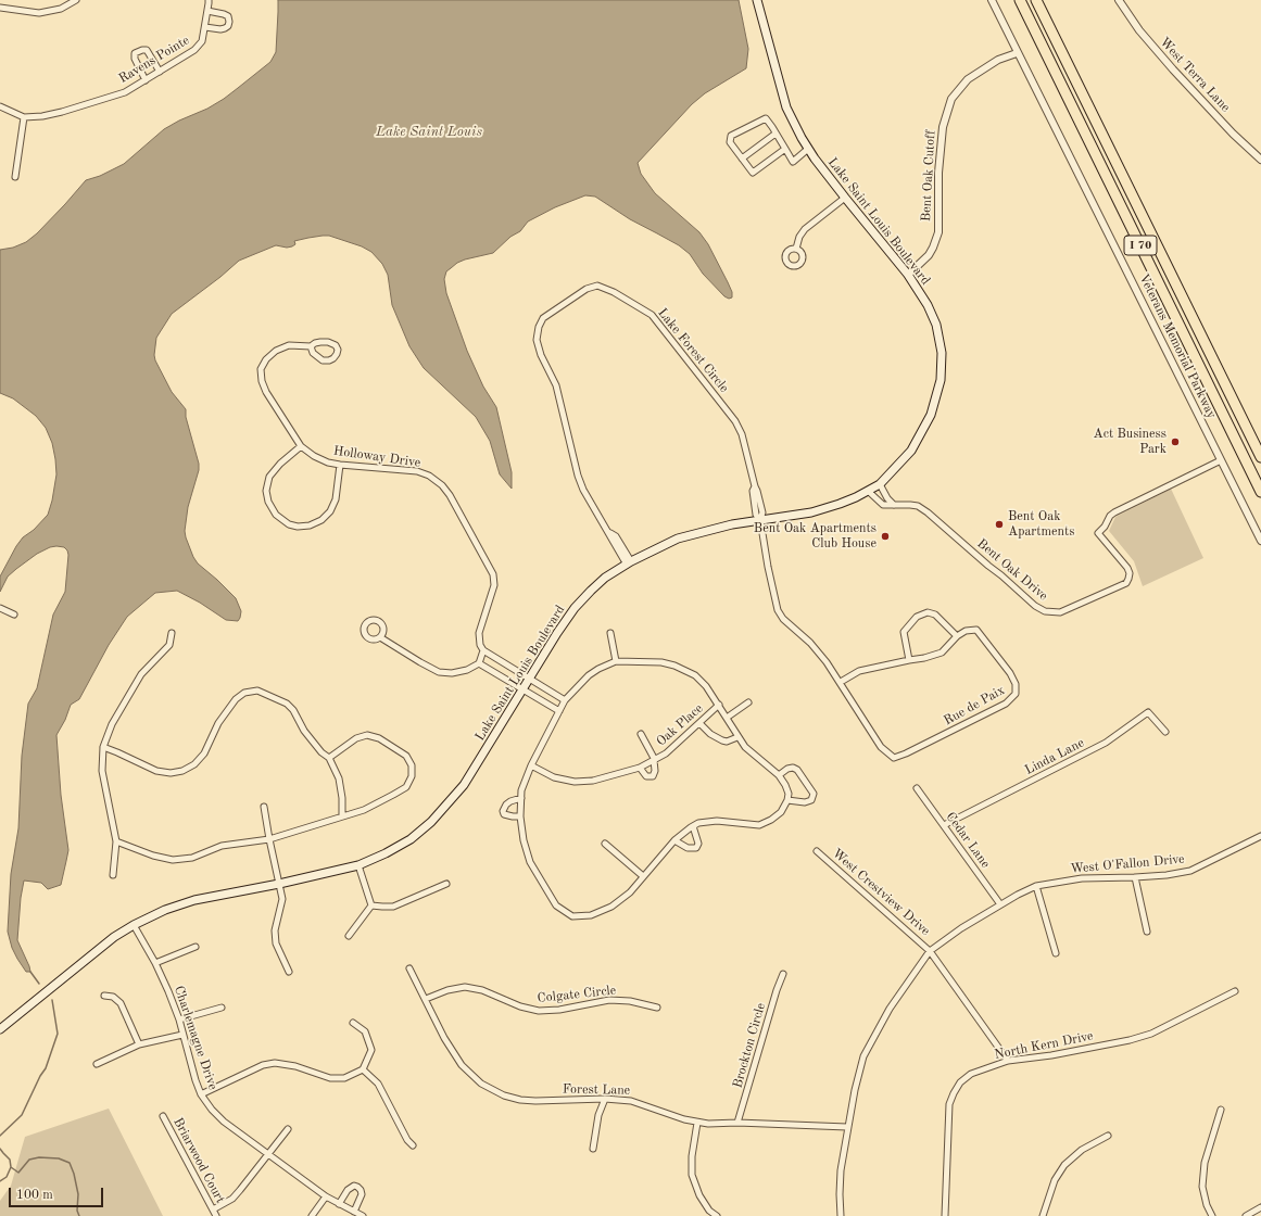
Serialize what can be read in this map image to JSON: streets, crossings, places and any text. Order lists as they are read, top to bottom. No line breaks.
{"streets":{"highway":["I 70"],"main road":["Lake Saint Louis Boulevard"],"street":["Ravens Pointe","West Terra Lane","Bent Oak Cutoff","Veterans Memorial Parkway","Lake Forest Circle","Holloway Drive","Bent Oak Drive","Rue de Paix","Oak Place","Linda Lane","Cedar Lane","West O'Fallon Drive","West Crestview Drive","Colgate Circle","Charlemagne Drive","Brockton Circle","North Kern Drive","Forest Lane","Briarwood Court"]},"crossings":[["Bent Oak Cutoff","Lake Saint Louis Boulevard"],["Bent Oak Cutoff","Veterans Memorial Parkway"],["Lake Saint Louis Boulevard","Lake Forest Circle"],["Lake Saint Louis Boulevard","Bent Oak Drive"],["Lake Saint Louis Boulevard","Rue de Paix"],["Lake Saint Louis Boulevard","Charlemagne Drive"],["Veterans Memorial Parkway","Bent Oak Drive"],["Lake Forest Circle","Rue de Paix"],["Linda Lane","Cedar Lane"],["Cedar Lane","West O'Fallon Drive"],["West O'Fallon Drive","West Crestview Drive"],["West O'Fallon Drive","Forest Lane"],["West Crestview Drive","North Kern Drive"],["Colgate Circle","Forest Lane"],["Brockton Circle","Forest Lane"]],"water":["Lake Saint Louis"],"places":["Act Business Park","Bent Oak Apartments","Bent Oak Apartments Club House"],"scale_bar":"100 m"}
